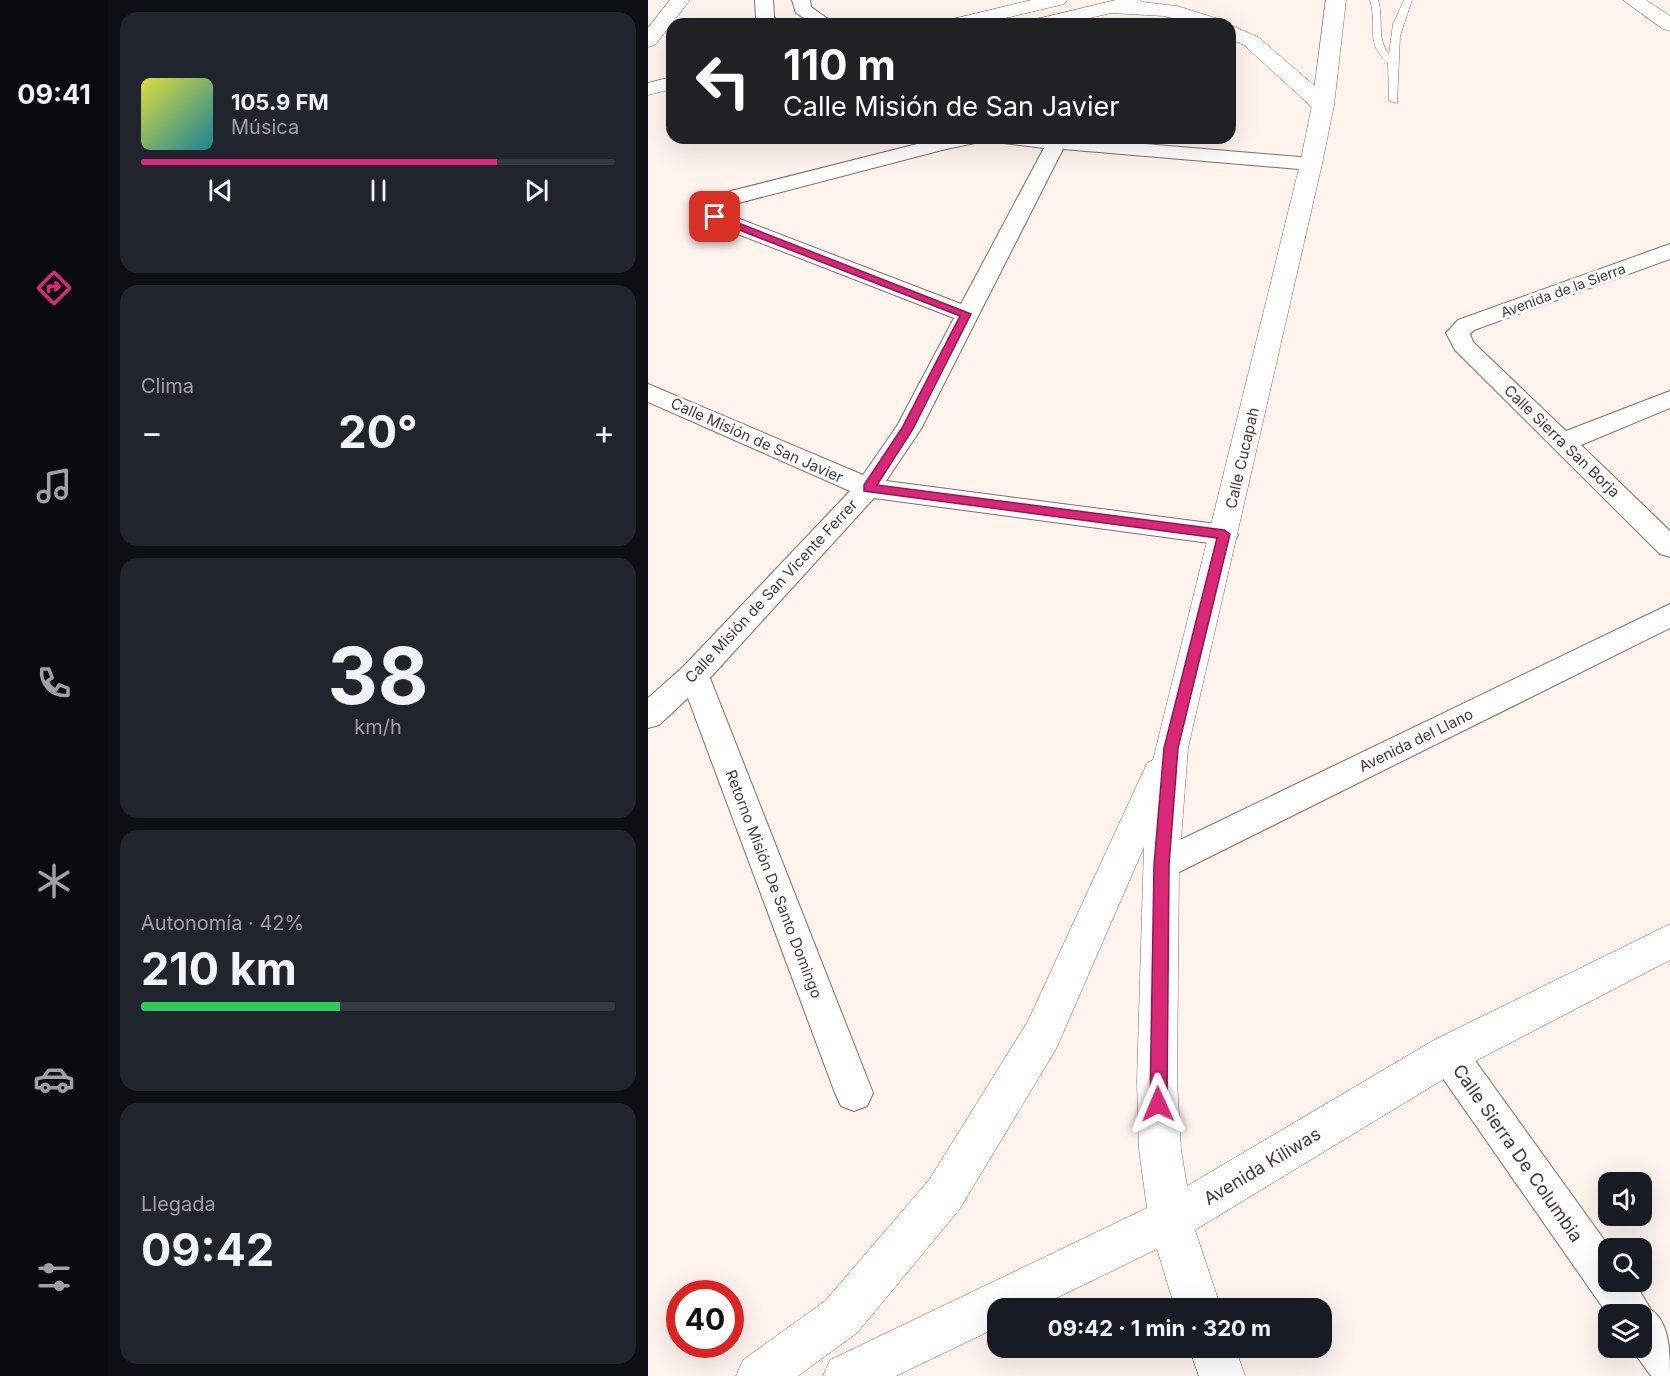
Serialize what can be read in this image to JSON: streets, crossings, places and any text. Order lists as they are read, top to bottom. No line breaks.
{"streets":{"street":["Avenida de la Sierra","Calle Misión de San Javier","Calle Sierra San Borja","Calle Cucapah","Calle Misión de San Vicente Ferrer","Avenida del Llano","Retorno Misión De Santo Domingo","Calle Sierra De Columbia","Avenida Kiliwas"]},"crossings":[["Avenida de la Sierra","Calle Sierra San Borja"],["Calle Misión de San Javier","Calle Cucapah"],["Calle Misión de San Javier","Calle Misión de San Vicente Ferrer"],["Calle Cucapah","Avenida del Llano"],["Calle Cucapah","Avenida Kiliwas"],["Calle Misión de San Vicente Ferrer","Retorno Misión De Santo Domingo"],["Calle Sierra De Columbia","Avenida Kiliwas"]],"page":{"tabs":"09:41","turn":["110 m","Calle Misión de San Javier"],"song":["105.9 FM","Música"],"tile":["Clima",["38","km/h"],["Autonomía · 42%","210 km"],["Llegada","09:42"]],"heat":["−","20°","+"],"limit":"40","trip":"09:42 · 1 min · 320 m"}}
